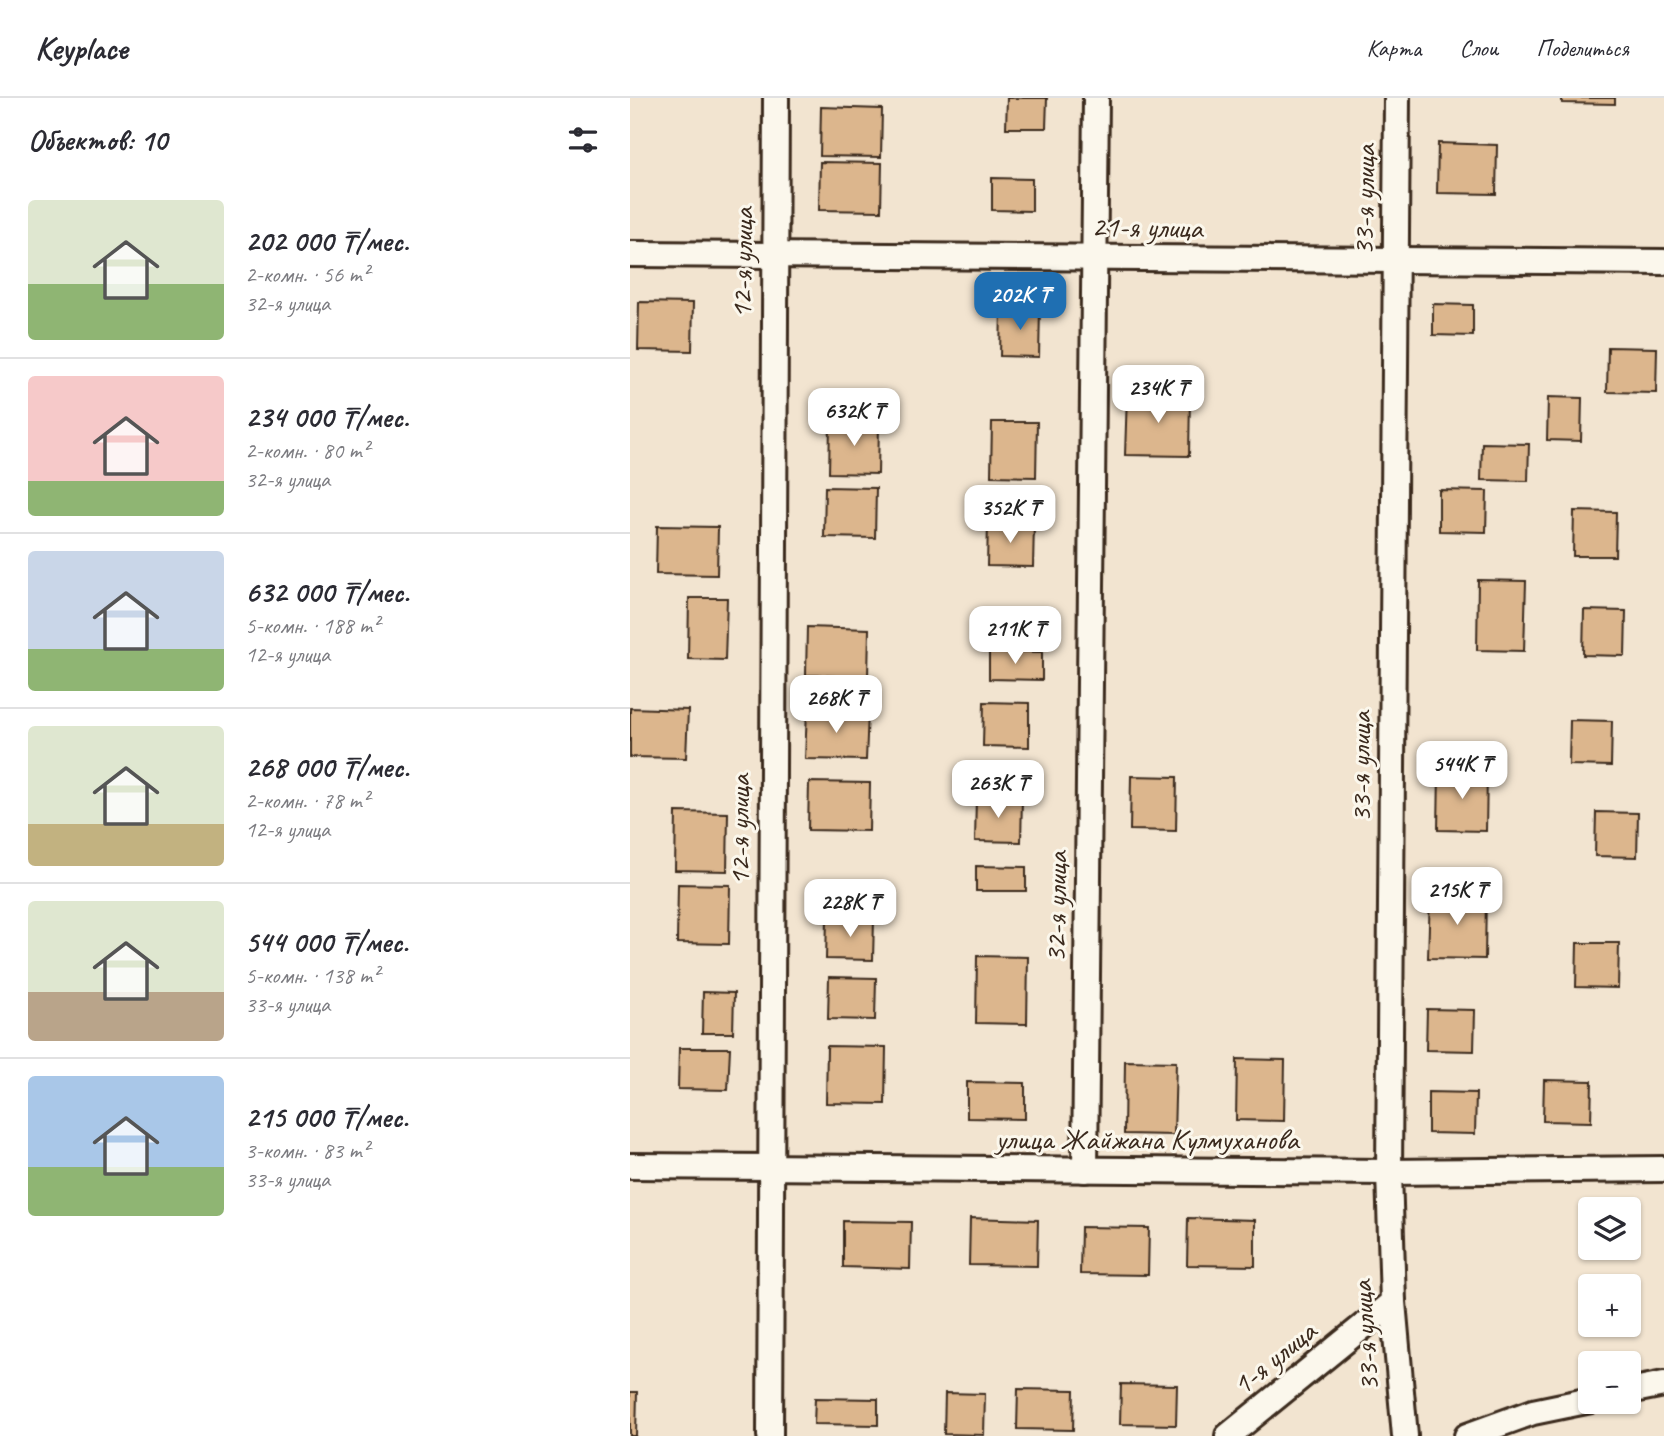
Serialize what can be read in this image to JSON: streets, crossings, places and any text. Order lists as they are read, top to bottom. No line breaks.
{"streets":{"street":["33-я улица","21-я улица","12-я улица","32-я улица","улица Жайжана Кулмуханова","1-я улица"]},"crossings":[["33-я улица","21-я улица"],["33-я улица","улица Жайжана Кулмуханова"],["33-я улица","1-я улица"],["21-я улица","12-я улица"],["21-я улица","32-я улица"],["12-я улица","улица Жайжана Кулмуханова"],["32-я улица","улица Жайжана Кулмуханова"]],"page":{"header":"Keyplace","nav":["Карта","Слои","Поделиться"],"heading":"Объектов: 10","list":[{"name":"202 000 ₸/мес.","note":"2-комн. · 56 m² · 32-я улица"},{"name":"234 000 ₸/мес.","note":"2-комн. · 80 m² · 32-я улица"},{"name":"632 000 ₸/мес.","note":"5-комн. · 188 m² · 12-я улица"},{"name":"268 000 ₸/мес.","note":"2-комн. · 78 m² · 12-я улица"},{"name":"544 000 ₸/мес.","note":"5-комн. · 138 m² · 33-я улица"},{"name":"215 000 ₸/мес.","note":"3-комн. · 83 m² · 33-я улица"}],"price":["202K ₸","234K ₸","632K ₸","352K ₸","211K ₸","268K ₸","544K ₸","263K ₸","215K ₸","228K ₸"],"map_buttons":["+","−"]}}
